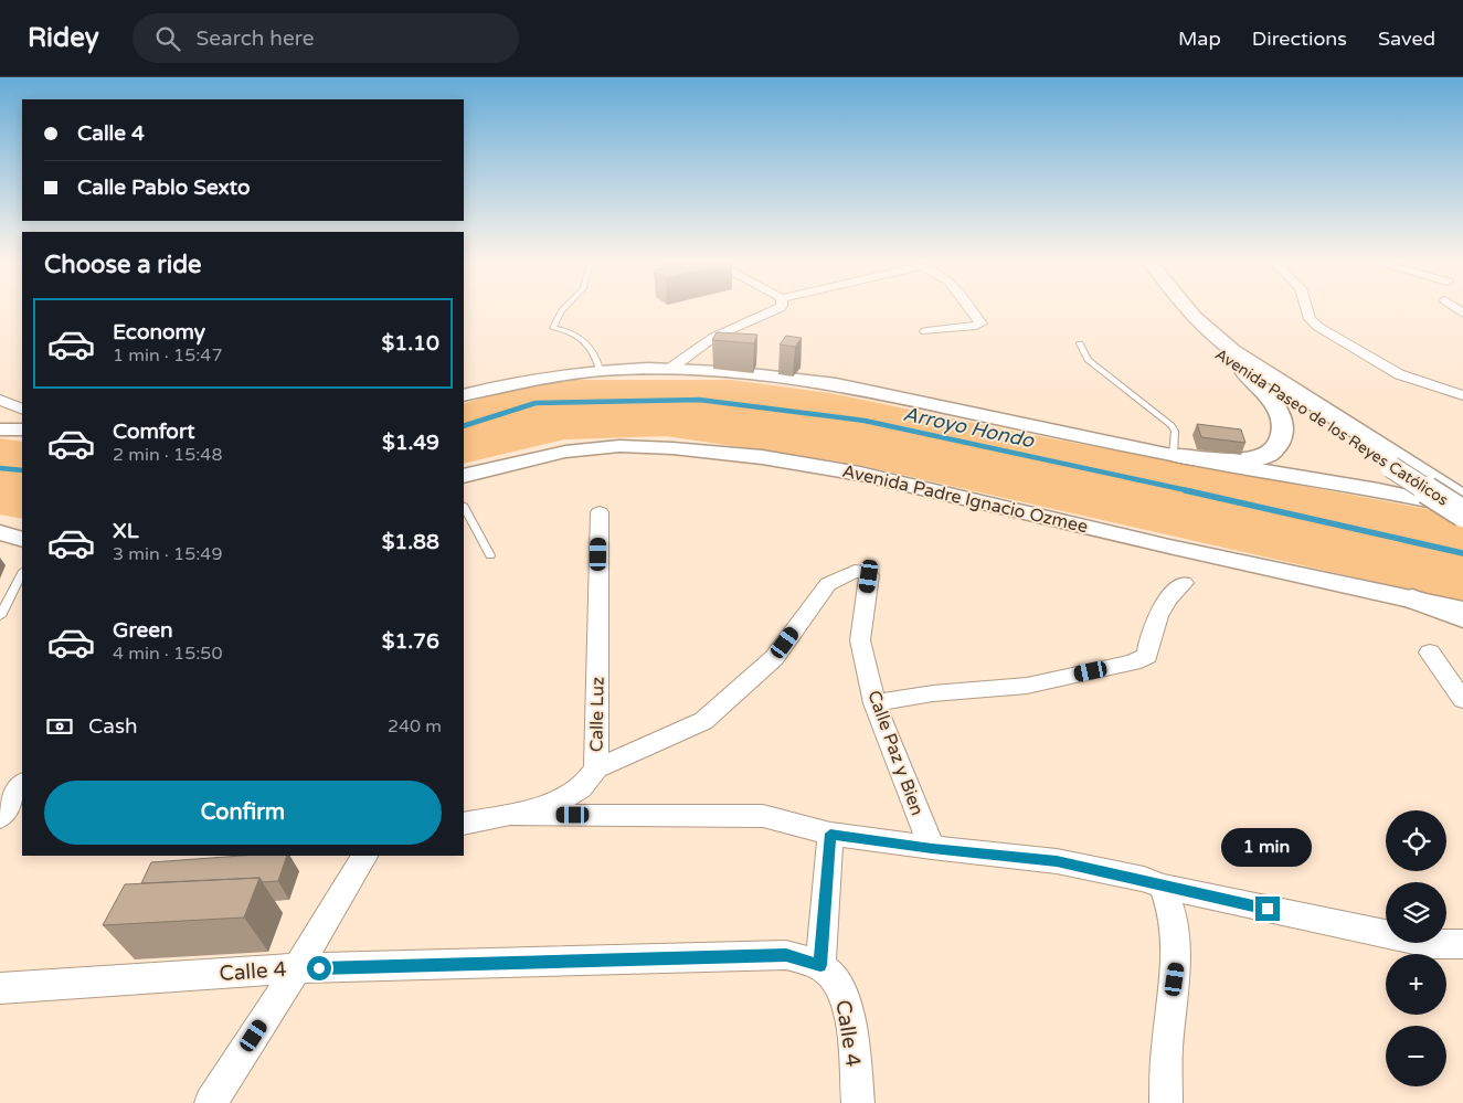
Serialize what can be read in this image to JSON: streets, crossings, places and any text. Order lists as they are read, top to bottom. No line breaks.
{"streets":{"main road":["Avenida Paseo de los Reyes Católicos"],"street":["Avenida Padre Ignacio Ozmee","Calle Luz","Calle Paz y Bien","Calle 4"]},"crossings":[["Calle Luz","Calle Paz y Bien"]],"water":["Arroyo Hondo"],"page":{"header":"Ridey","search":"Search here","nav":["Map","Directions","Saved"],"banner":["Calle 4","Calle Pablo Sexto"],"heading":"Choose a ride","list":[{"name":"Economy","note":"1 min · 15:47","value":"$1.10"},{"name":"Comfort","note":"2 min · 15:48","value":"$1.49"},{"name":"XL","note":"3 min · 15:49","value":"$1.88"},{"name":"Green","note":"4 min · 15:50","value":"$1.76"}],"pay":["Cash","240 m"],"buttons":"Confirm","map_buttons":["+","−"],"bubble":"1 min"}}
